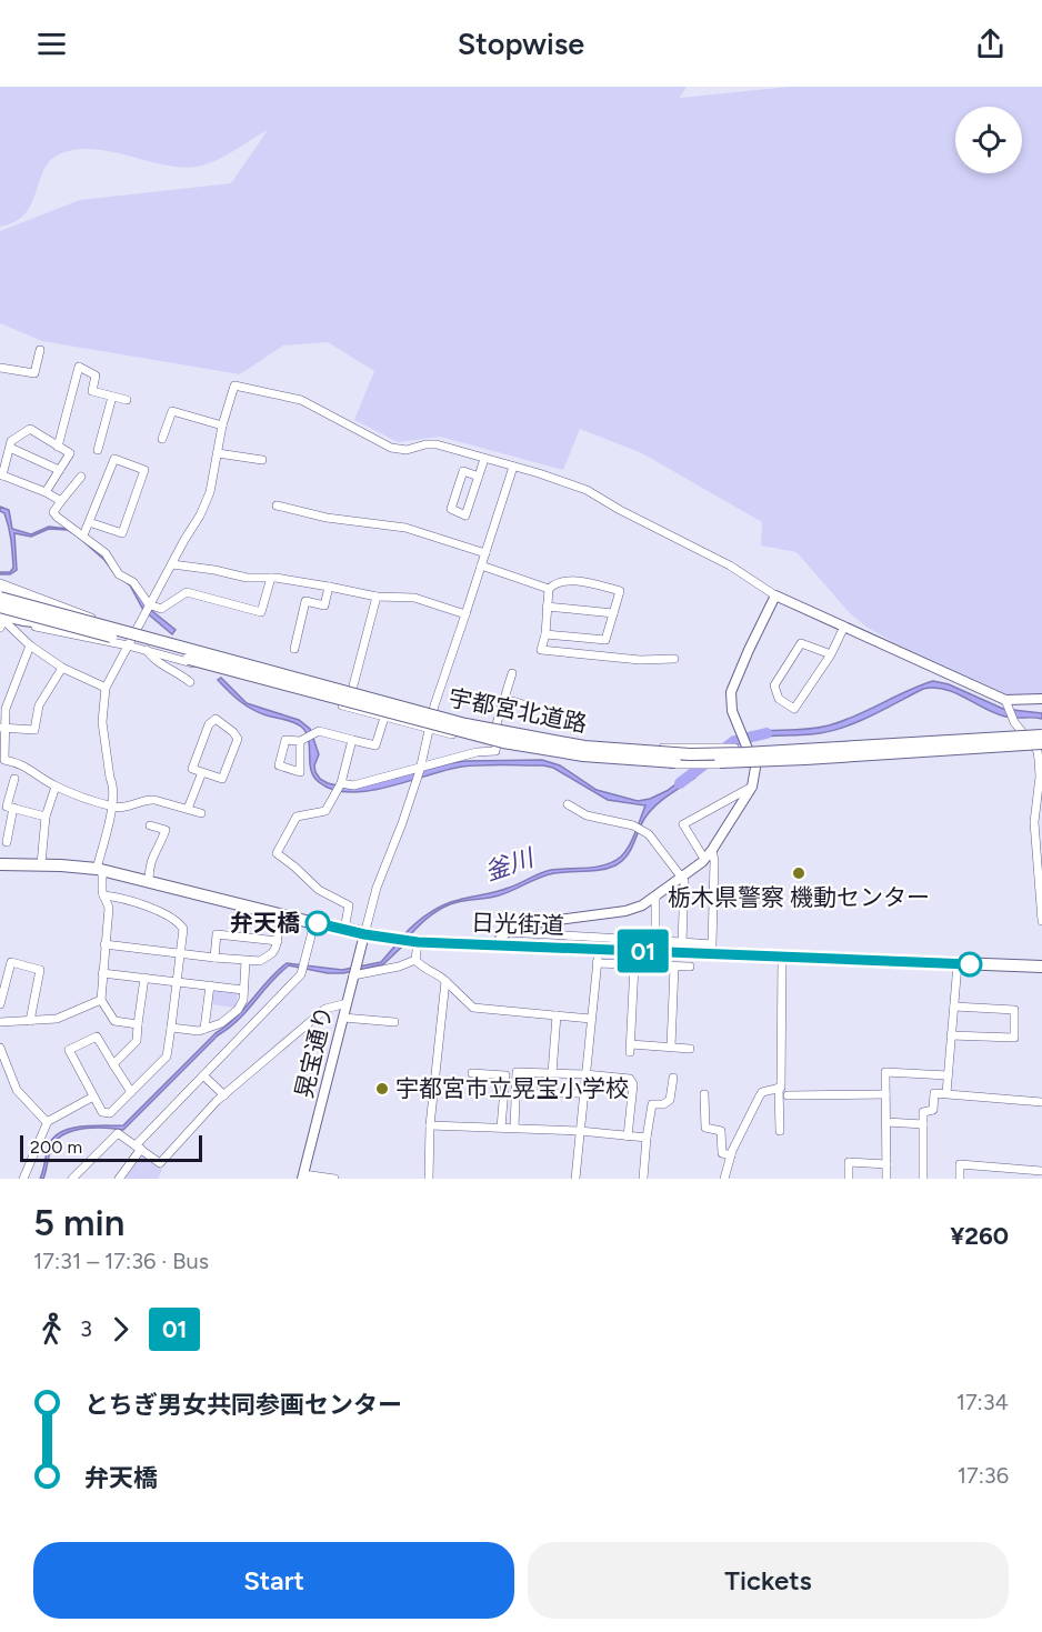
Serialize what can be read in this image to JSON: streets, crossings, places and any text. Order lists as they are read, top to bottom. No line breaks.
{"streets":{"highway":["宇都宮北道路","日光街道"],"street":["晃宝通り"]},"crossings":[["日光街道","晃宝通り"]],"water":["釜川"],"places":["栃木県警察 機動センター","弁天橋","宇都宮市立晃宝小学校"],"lines":["bus line 01"],"scale_bar":"200 m","page":{"header":"Stopwise","on_map":"01","scale":"200 m","heading":["5 min","17:31 – 17:36 · Bus","¥260"],"legs":["3","01"],"list":[{"name":"とちぎ男女共同参画センター","value":"17:34"},{"name":"弁天橋","value":"17:36"}],"buttons":["Start","Tickets"]}}
